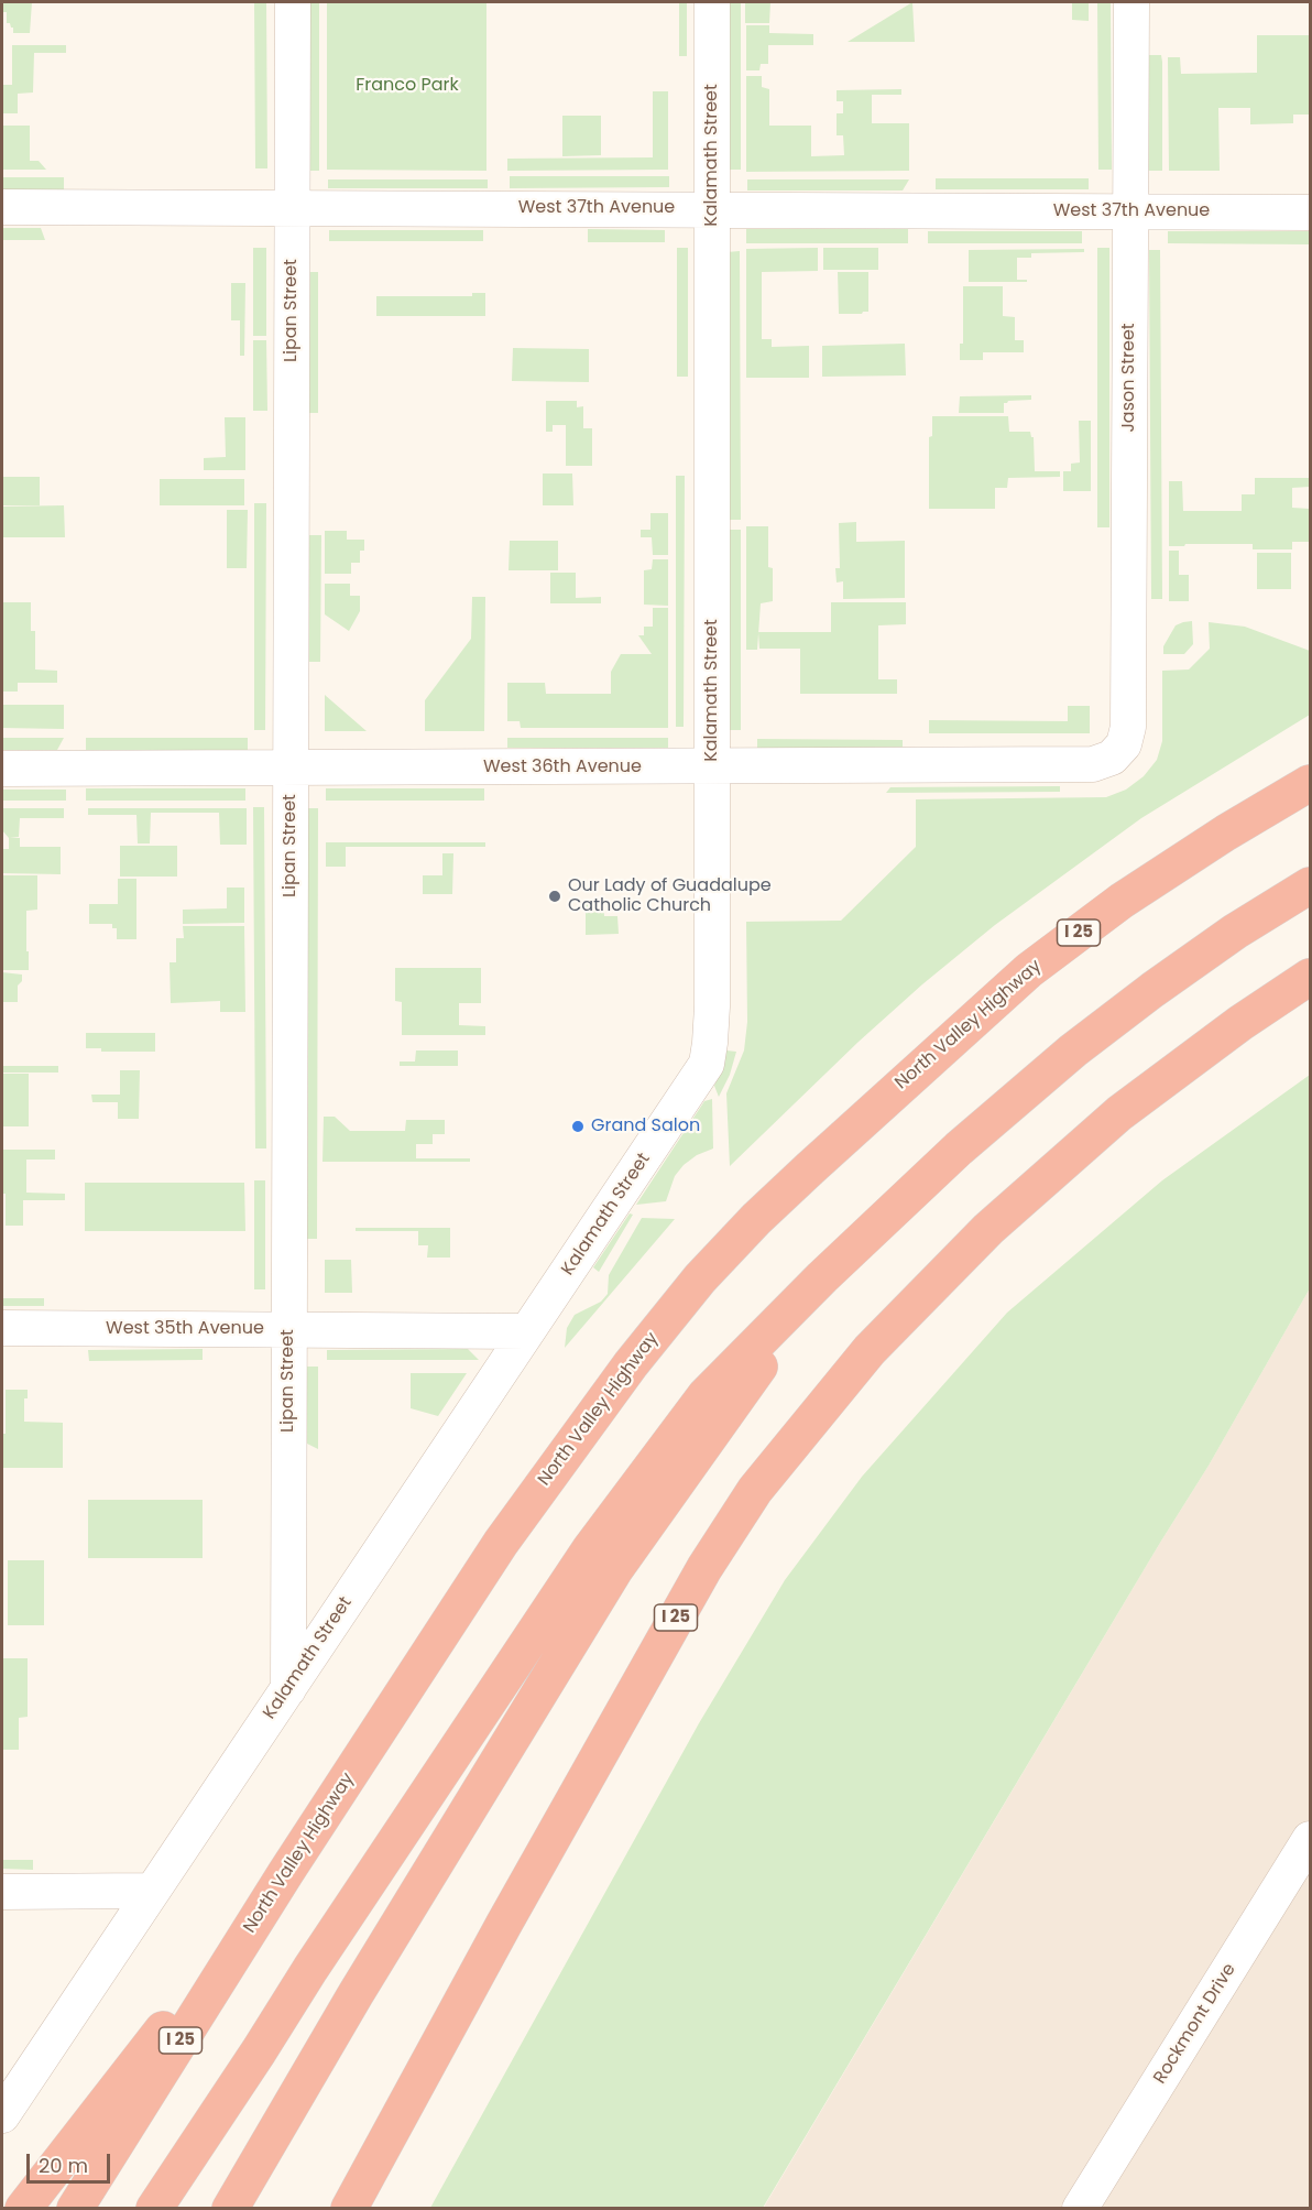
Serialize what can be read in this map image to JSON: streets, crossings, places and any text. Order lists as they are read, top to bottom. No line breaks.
{"streets":{"highway":["I 25","North Valley Highway"],"street":["Kalamath Street","West 37th Avenue","Lipan Street","Jason Street","West 36th Avenue","West 35th Avenue","Rockmont Drive"]},"crossings":[["Kalamath Street","West 37th Avenue"],["Kalamath Street","Lipan Street"],["Kalamath Street","West 36th Avenue"],["Kalamath Street","West 35th Avenue"],["West 37th Avenue","Lipan Street"],["West 37th Avenue","Jason Street"],["Lipan Street","West 36th Avenue"],["Lipan Street","West 35th Avenue"],["Jason Street","West 36th Avenue"]],"parks":["Franco Park"],"places":["Our Lady of Guadalupe Catholic Church","Grand Salon"],"scale_bar":"20 m"}
